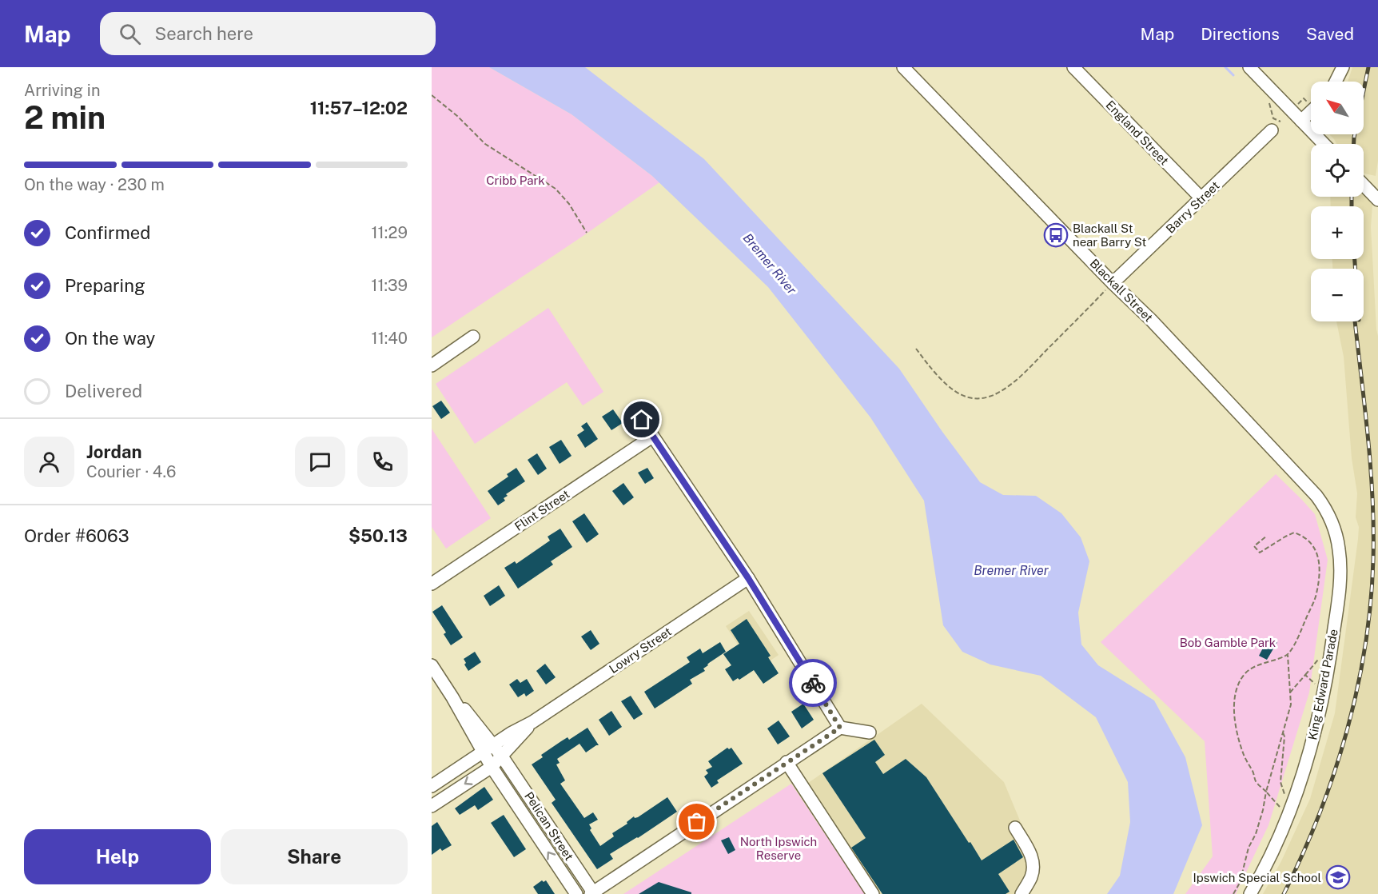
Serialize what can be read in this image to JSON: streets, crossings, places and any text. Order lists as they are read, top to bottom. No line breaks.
{"streets":{"street":["England Street","Barry Street","Blackall Street","Flint Street","Lowry Street","King Edward Parade","Pelican Street"]},"crossings":[["England Street","Barry Street"],["Barry Street","Blackall Street"],["Blackall Street","King Edward Parade"],["Lowry Street","Pelican Street"]],"water":["Bremer River"],"parks":["Cribb Park","Bob Gamble Park","North Ipswich Reserve"],"places":{"bus stop":["Blackall St near Barry St"],"school or university":["Ipswich Special School"]},"north":"top left","page":{"header":"Map","search":"Search here","nav":["Map","Directions","Saved"],"heading":["2 min","Arriving in","11:57–12:02"],"panel":["Jordan","Courier · 4.6","Order #6063","$50.13"],"map_buttons":["+","−"],"bar":"On the way · 230 m","list":[["Confirmed","11:29"],["Preparing","11:39"],["On the way","11:40"],"Delivered"],"buttons":["Help","Share"]}}
